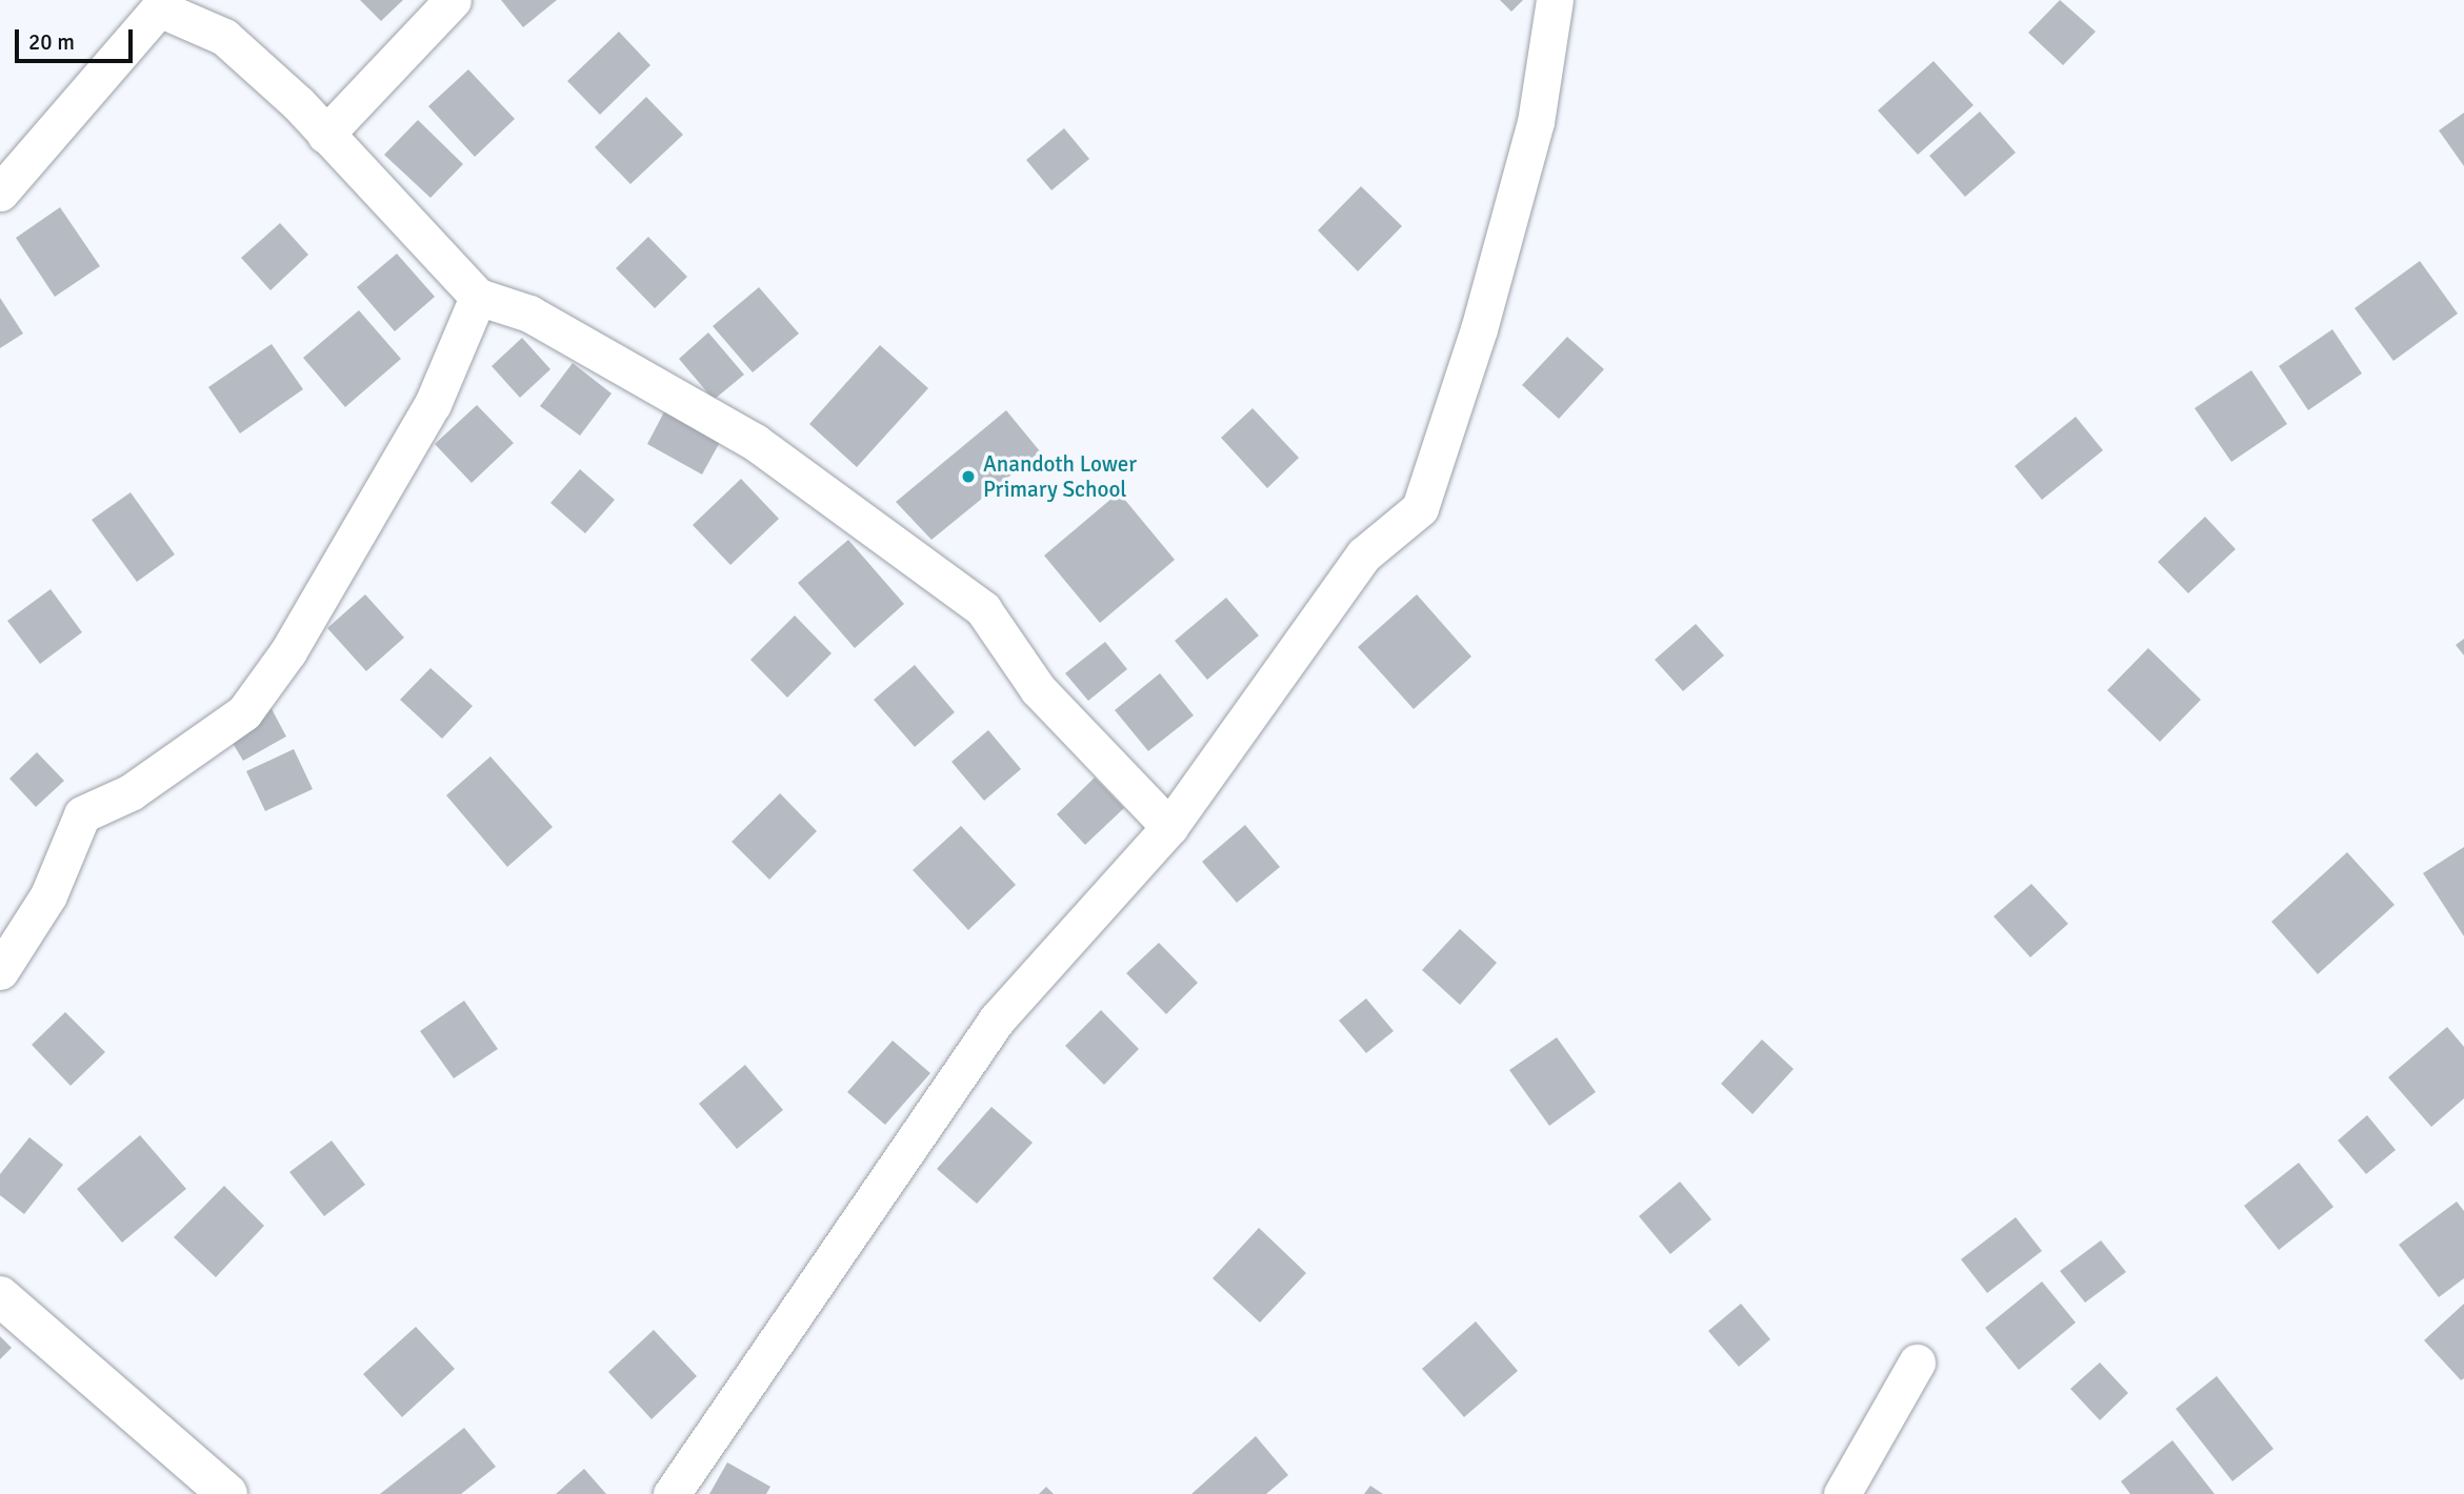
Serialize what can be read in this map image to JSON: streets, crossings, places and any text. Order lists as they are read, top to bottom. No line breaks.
{"places":["Anandoth Lower Primary School"],"scale_bar":"20 m"}
